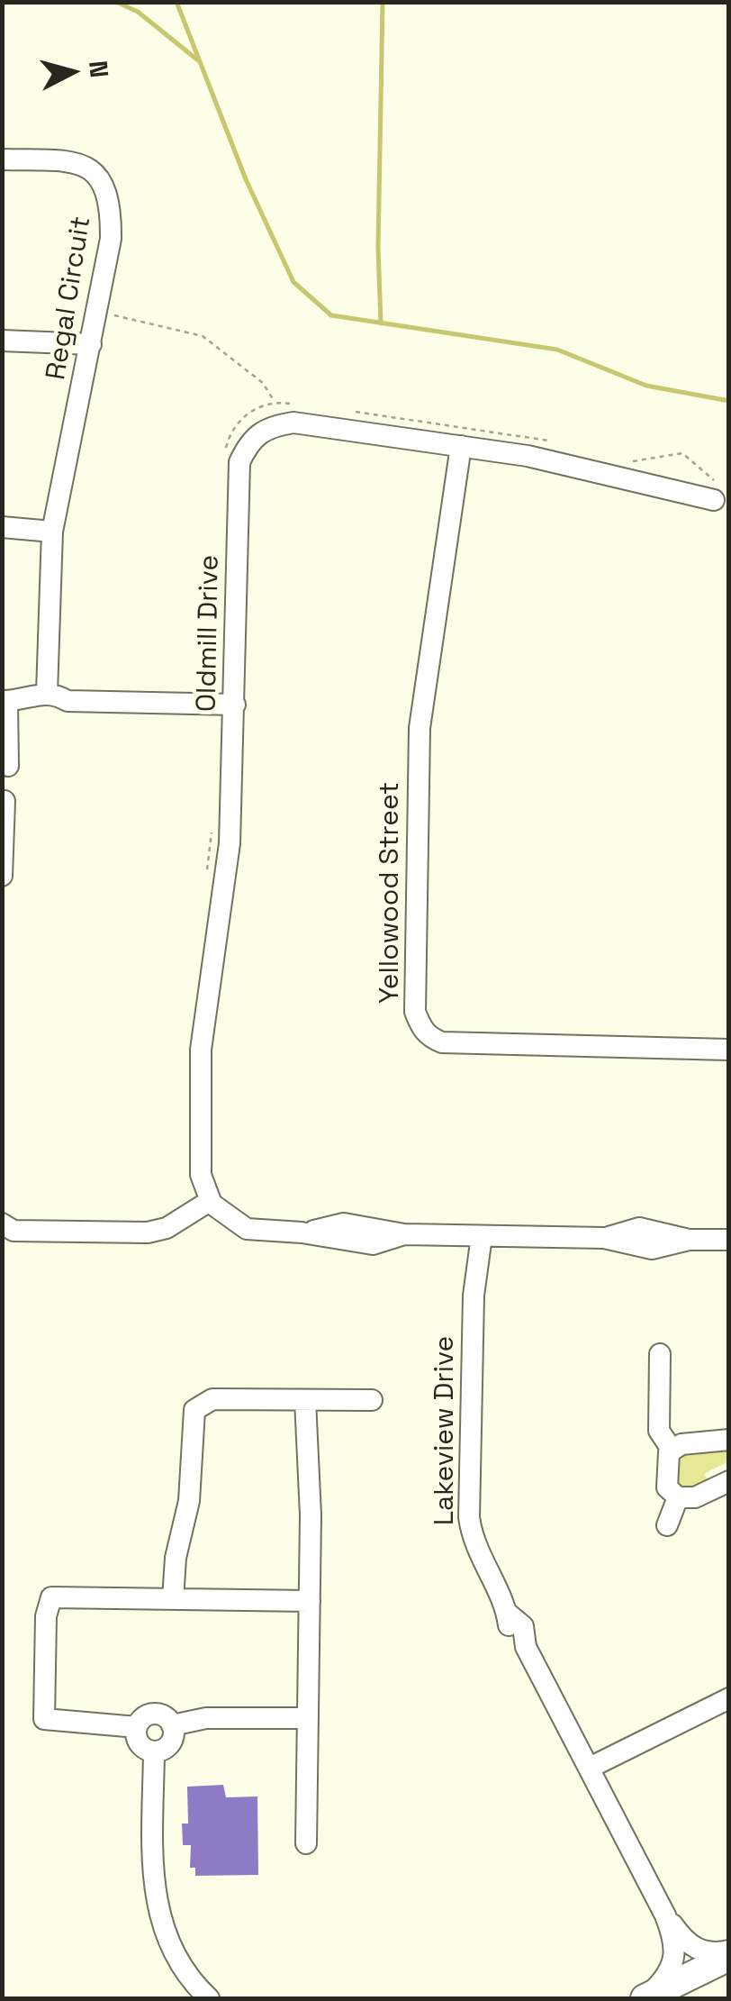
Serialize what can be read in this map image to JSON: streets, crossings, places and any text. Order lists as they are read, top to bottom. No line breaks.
{"streets":{"street":["Regal Circuit","Oldmill Drive","Yellowood Street","Lakeview Drive"]},"crossings":[["Oldmill Drive","Yellowood Street"]],"north":"right"}
